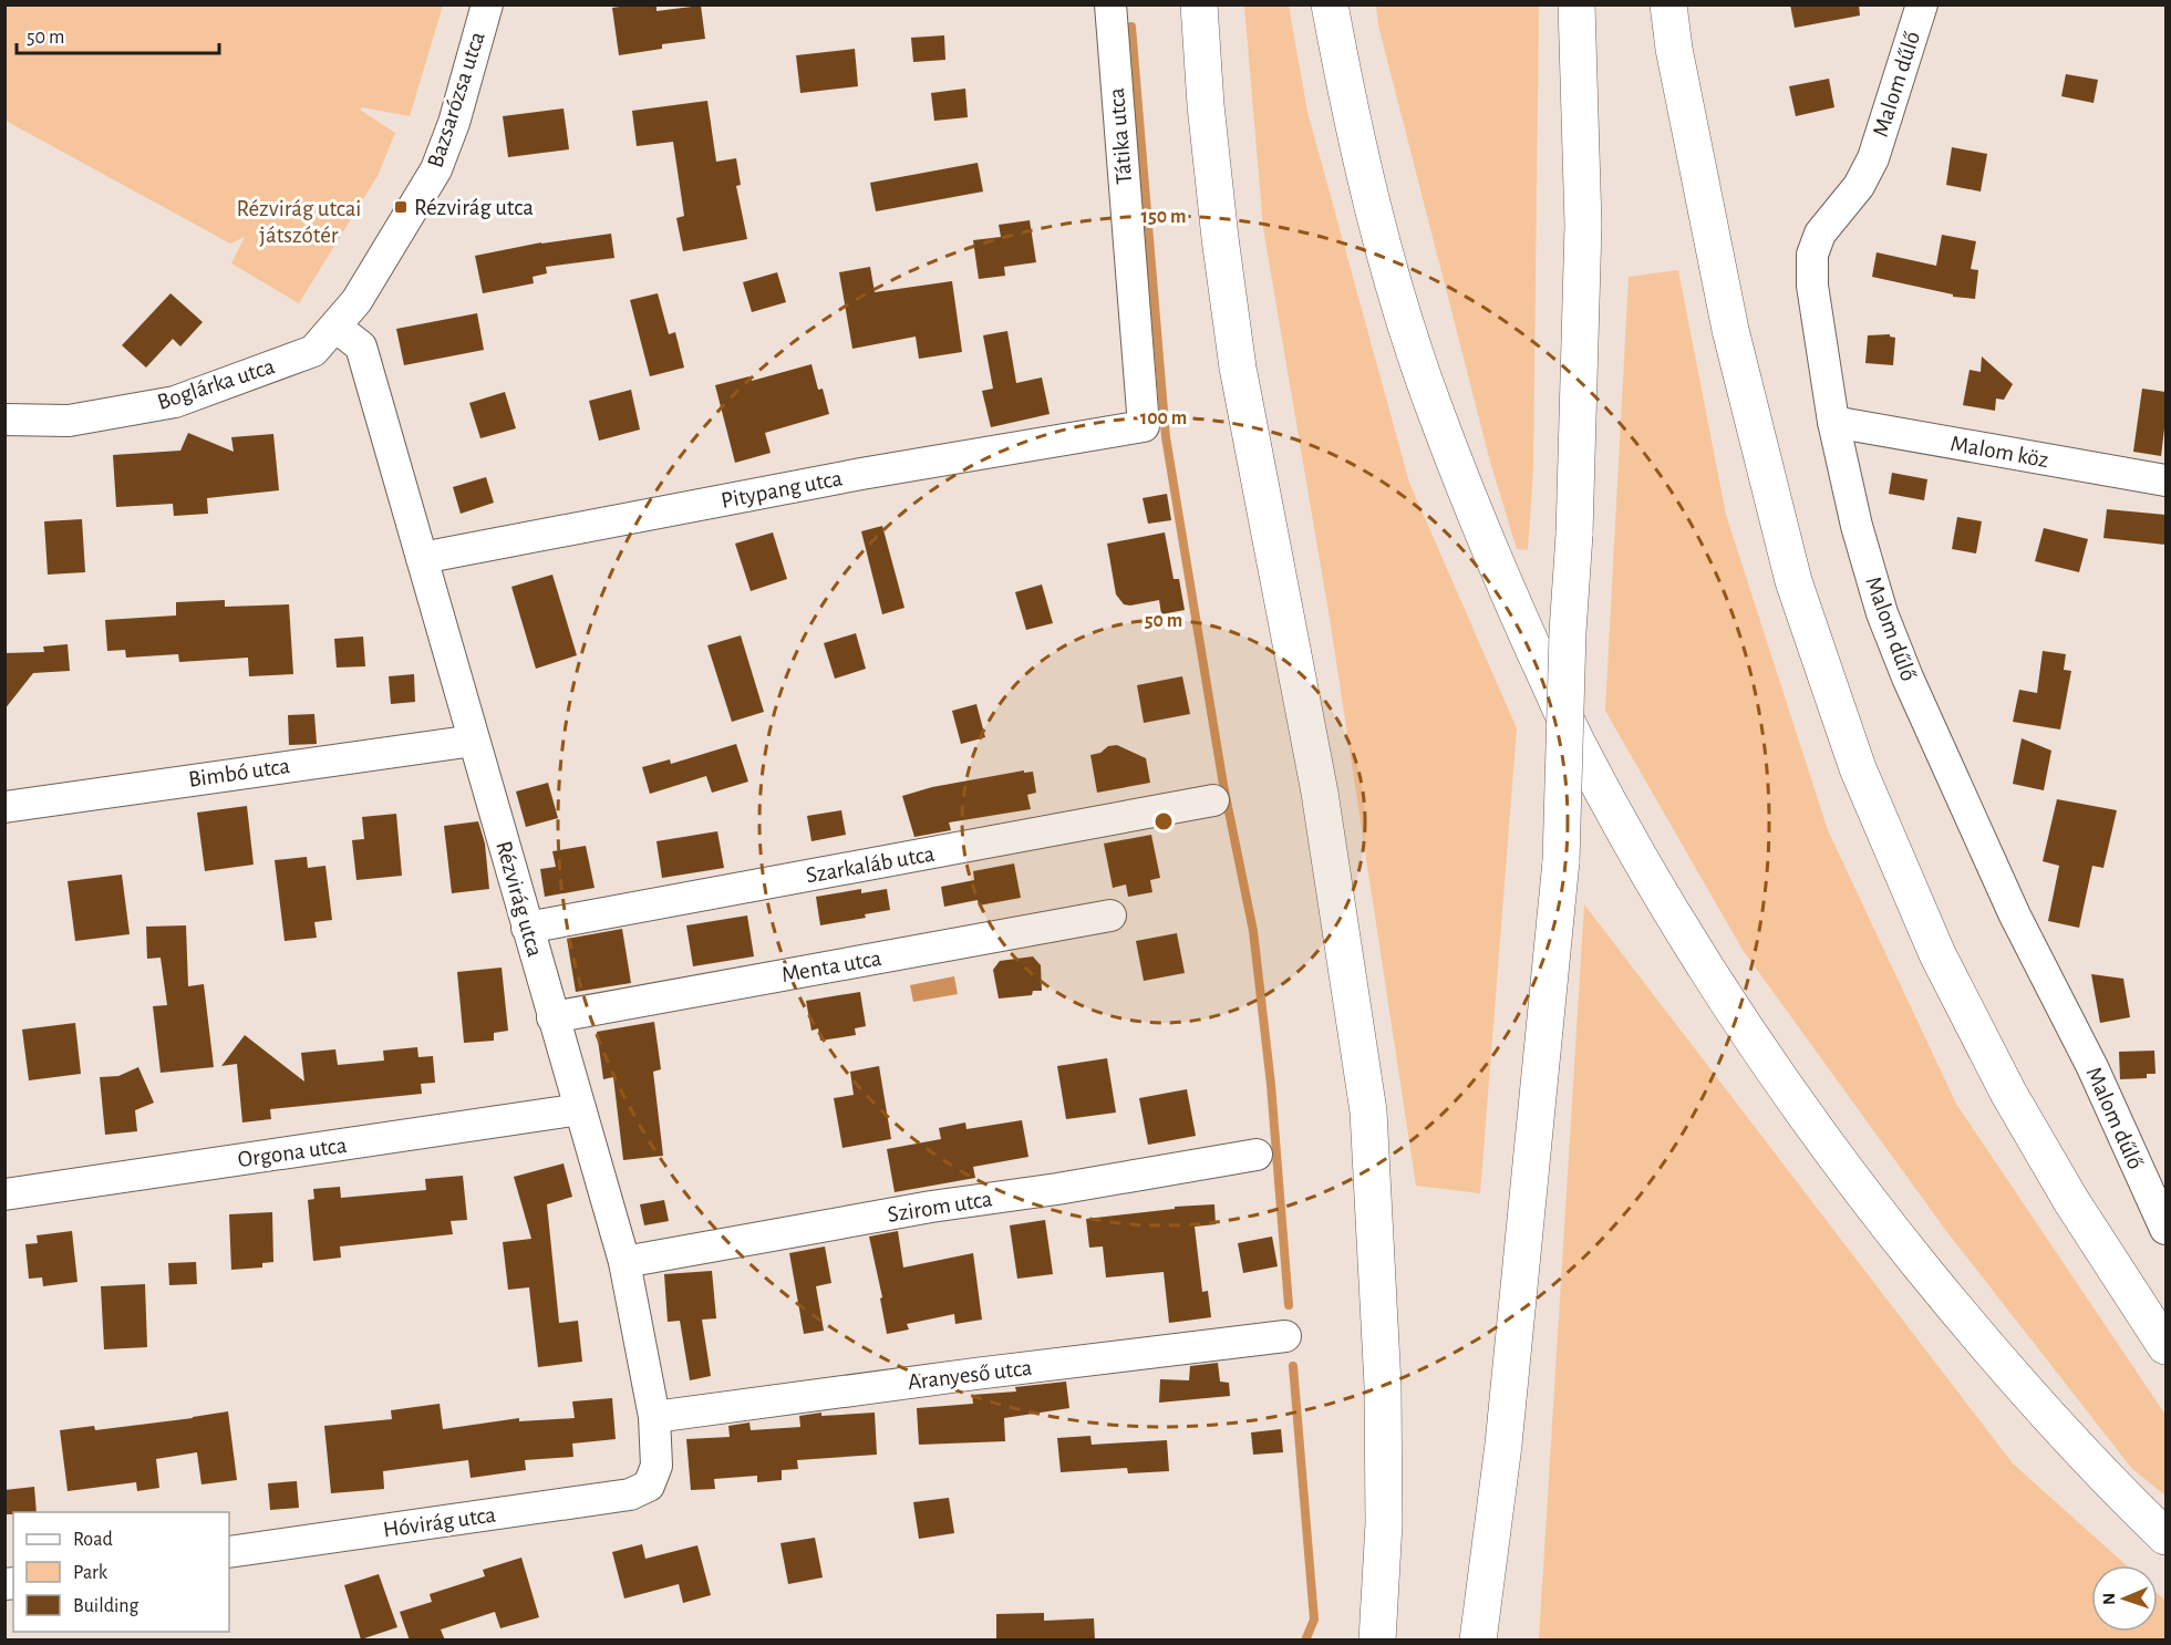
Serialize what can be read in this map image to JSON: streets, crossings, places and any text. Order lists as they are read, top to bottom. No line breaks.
{"streets":{"street":["Malom dűlő","Bazsarózsa utca","Tátika utca","Boglárka utca","Malom köz","Pitypang utca","Bimbó utca","Szarkaláb utca","Rézvirág utca","Menta utca","Orgona utca","Szirom utca","Aranyeső utca","Hóvirág utca"]},"crossings":[["Malom dűlő","Malom köz"],["Bazsarózsa utca","Boglárka utca"],["Bazsarózsa utca","Rézvirág utca"],["Tátika utca","Pitypang utca"],["Boglárka utca","Rézvirág utca"],["Pitypang utca","Rézvirág utca"],["Bimbó utca","Rézvirág utca"],["Szarkaláb utca","Rézvirág utca"],["Rézvirág utca","Menta utca"],["Rézvirág utca","Orgona utca"],["Rézvirág utca","Szirom utca"],["Rézvirág utca","Aranyeső utca"],["Rézvirág utca","Hóvirág utca"]],"parks":["Rézvirág utcai játszótér"],"places":{"transit":["Rézvirág utca"]},"legend":["Road","Park","Building"],"scale_bar":"50 m","north":"left","rings":["150 m","100 m","50 m"]}
